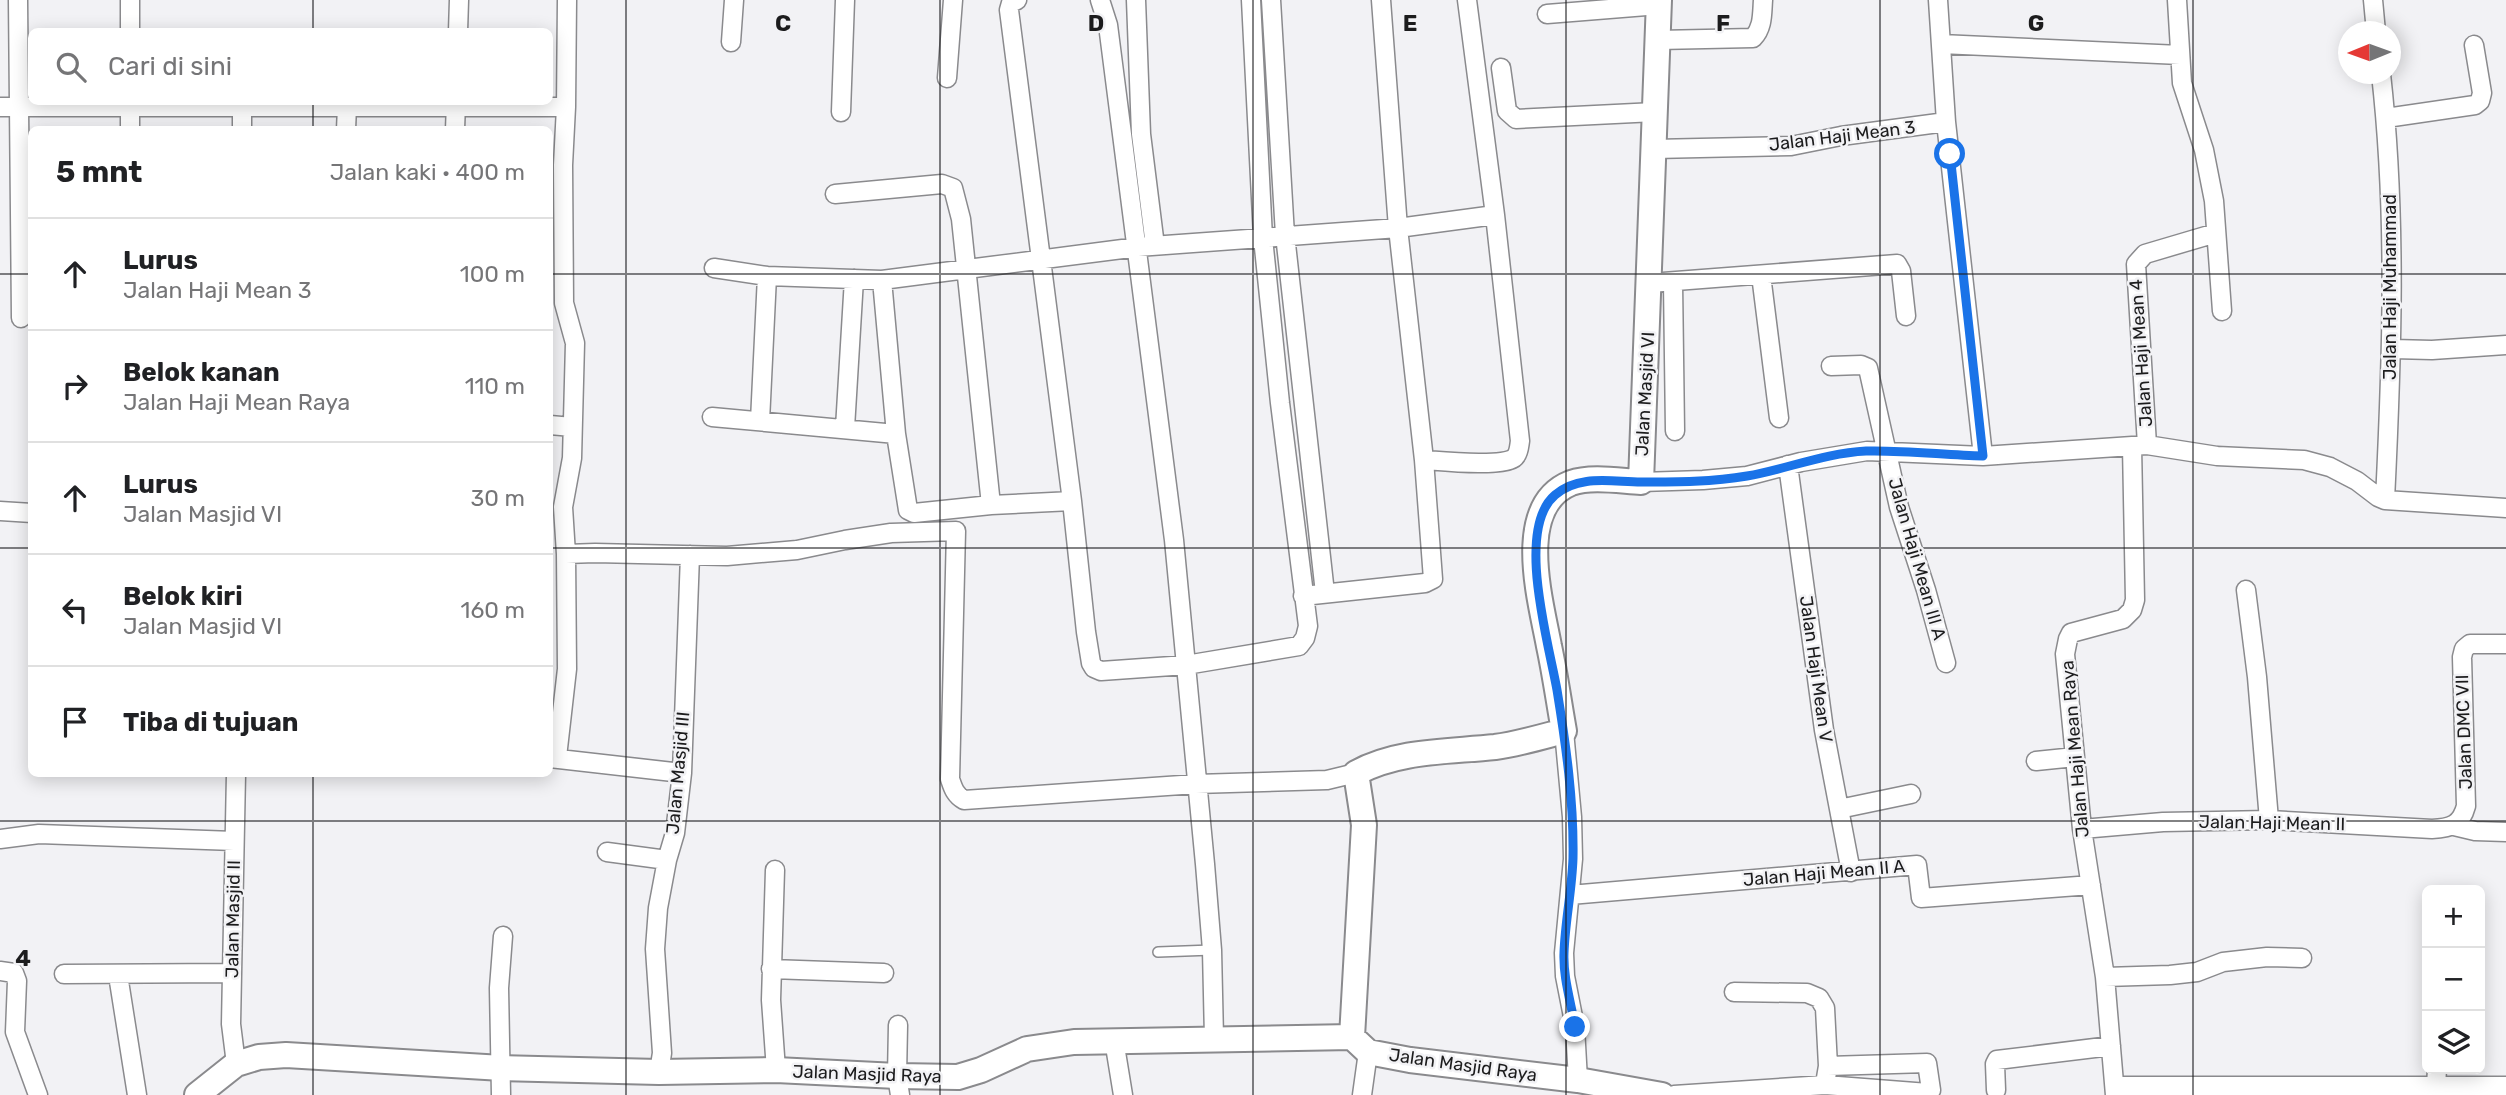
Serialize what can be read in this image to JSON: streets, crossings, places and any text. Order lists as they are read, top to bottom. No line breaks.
{"streets":{"street":["Jalan Haji Mean 3","Jalan Haji Muhammad","Jalan Haji Mean 4","Jalan Masjid VI","Jalan Haji Mean III A","Jalan Haji Mean V","Jalan DMC VII","Jalan Haji Mean Raya","Jalan Masjid III","Jalan Haji Mean II","Jalan Haji Mean II A","Jalan Masjid II","Jalan Masjid Raya"]},"crossings":[["Jalan Haji Mean 3","Jalan Masjid VI"],["Jalan Haji Mean 4","Jalan Haji Mean Raya"],["Jalan Masjid VI","Jalan Haji Mean II A"],["Jalan Masjid VI","Jalan Masjid Raya"],["Jalan Haji Mean V","Jalan Haji Mean II A"],["Jalan DMC VII","Jalan Haji Mean II"],["Jalan Haji Mean Raya","Jalan Haji Mean II"],["Jalan Haji Mean Raya","Jalan Haji Mean II A"],["Jalan Masjid III","Jalan Masjid Raya"],["Jalan Masjid II","Jalan Masjid Raya"]],"north":"left","page":{"search":"Cari di sini","heading":["5 mnt","Jalan kaki · 400 m"],"list":[["Lurus","Jalan Haji Mean 3","100 m"],["Belok kanan","Jalan Haji Mean Raya","110 m"],["Lurus","Jalan Masjid VI","30 m"],["Belok kiri","Jalan Masjid VI","160 m"],"Tiba di tujuan"],"map_buttons":["+","−"]},"grid":{"columns":["C","D","E","F","G"],"rows":["4"]}}
